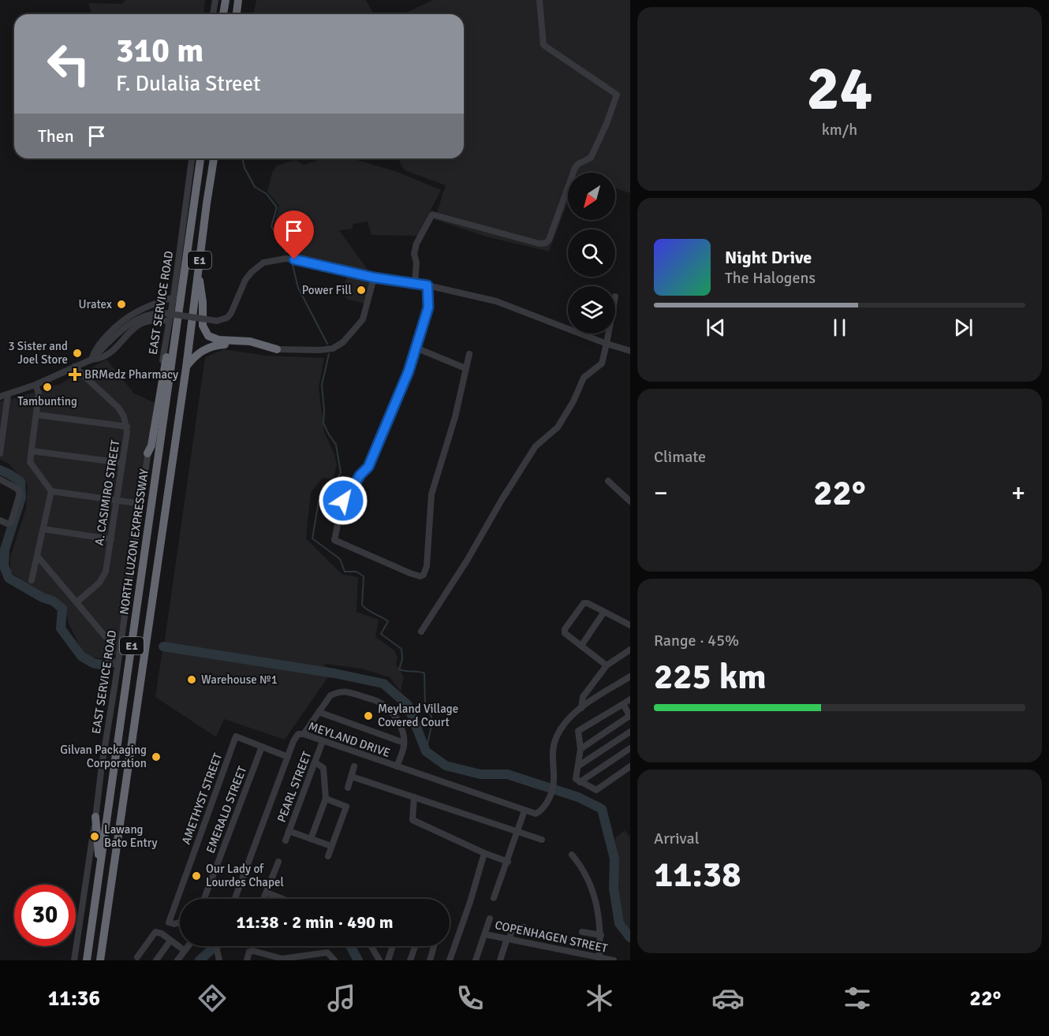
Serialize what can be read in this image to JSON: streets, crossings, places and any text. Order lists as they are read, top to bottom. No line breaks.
{"streets":{"highway":["E1","NORTH LUZON EXPRESSWAY"],"street":["EAST SERVICE ROAD","A. CASIMIRO STREET","MEYLAND DRIVE","PEARL STREET","AMETHYST STREET","EMERALD STREET","COPENHAGEN STREET"]},"crossings":[["MEYLAND DRIVE","PEARL STREET"],["MEYLAND DRIVE","AMETHYST STREET"],["AMETHYST STREET","EMERALD STREET"]],"places":{"other":["Power Fill","Uratex","3 Sister and Joel Store","Tambunting","Warehouse №1","Meyland Village Covered Court","Gilvan Packaging Corporation","Lawang Bato Entry","Our Lady of Lourdes Chapel"],"health":["BRMedz Pharmacy"]},"north":"bottom left","page":{"tile":[["24","km/h"],"Climate",["Range · 45%","225 km"],["Arrival","11:38"]],"turn":["310 m","F. Dulalia Street"],"then":"Then","song":["Night Drive","The Halogens"],"heat":["−","22°","+"],"limit":"30","trip":"11:38 · 2 min · 490 m","tabs":["11:36","22°"]}}
